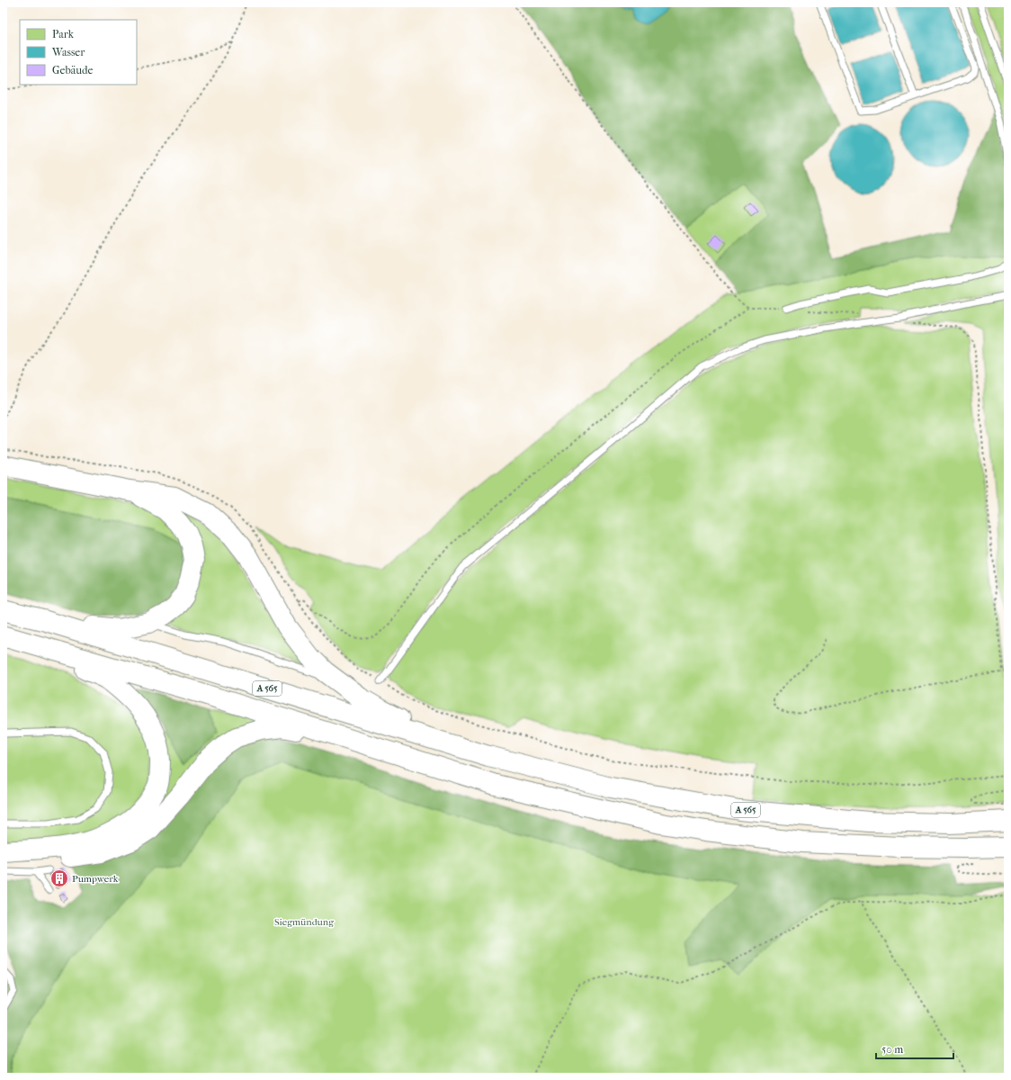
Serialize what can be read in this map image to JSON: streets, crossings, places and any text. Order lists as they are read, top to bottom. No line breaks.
{"streets":{"highway":["A 565"]},"parks":["Siegmündung"],"places":{"building":["Pumpwerk"]},"legend":["Park","Wasser","Gebäude"],"scale_bar":"50 m"}
